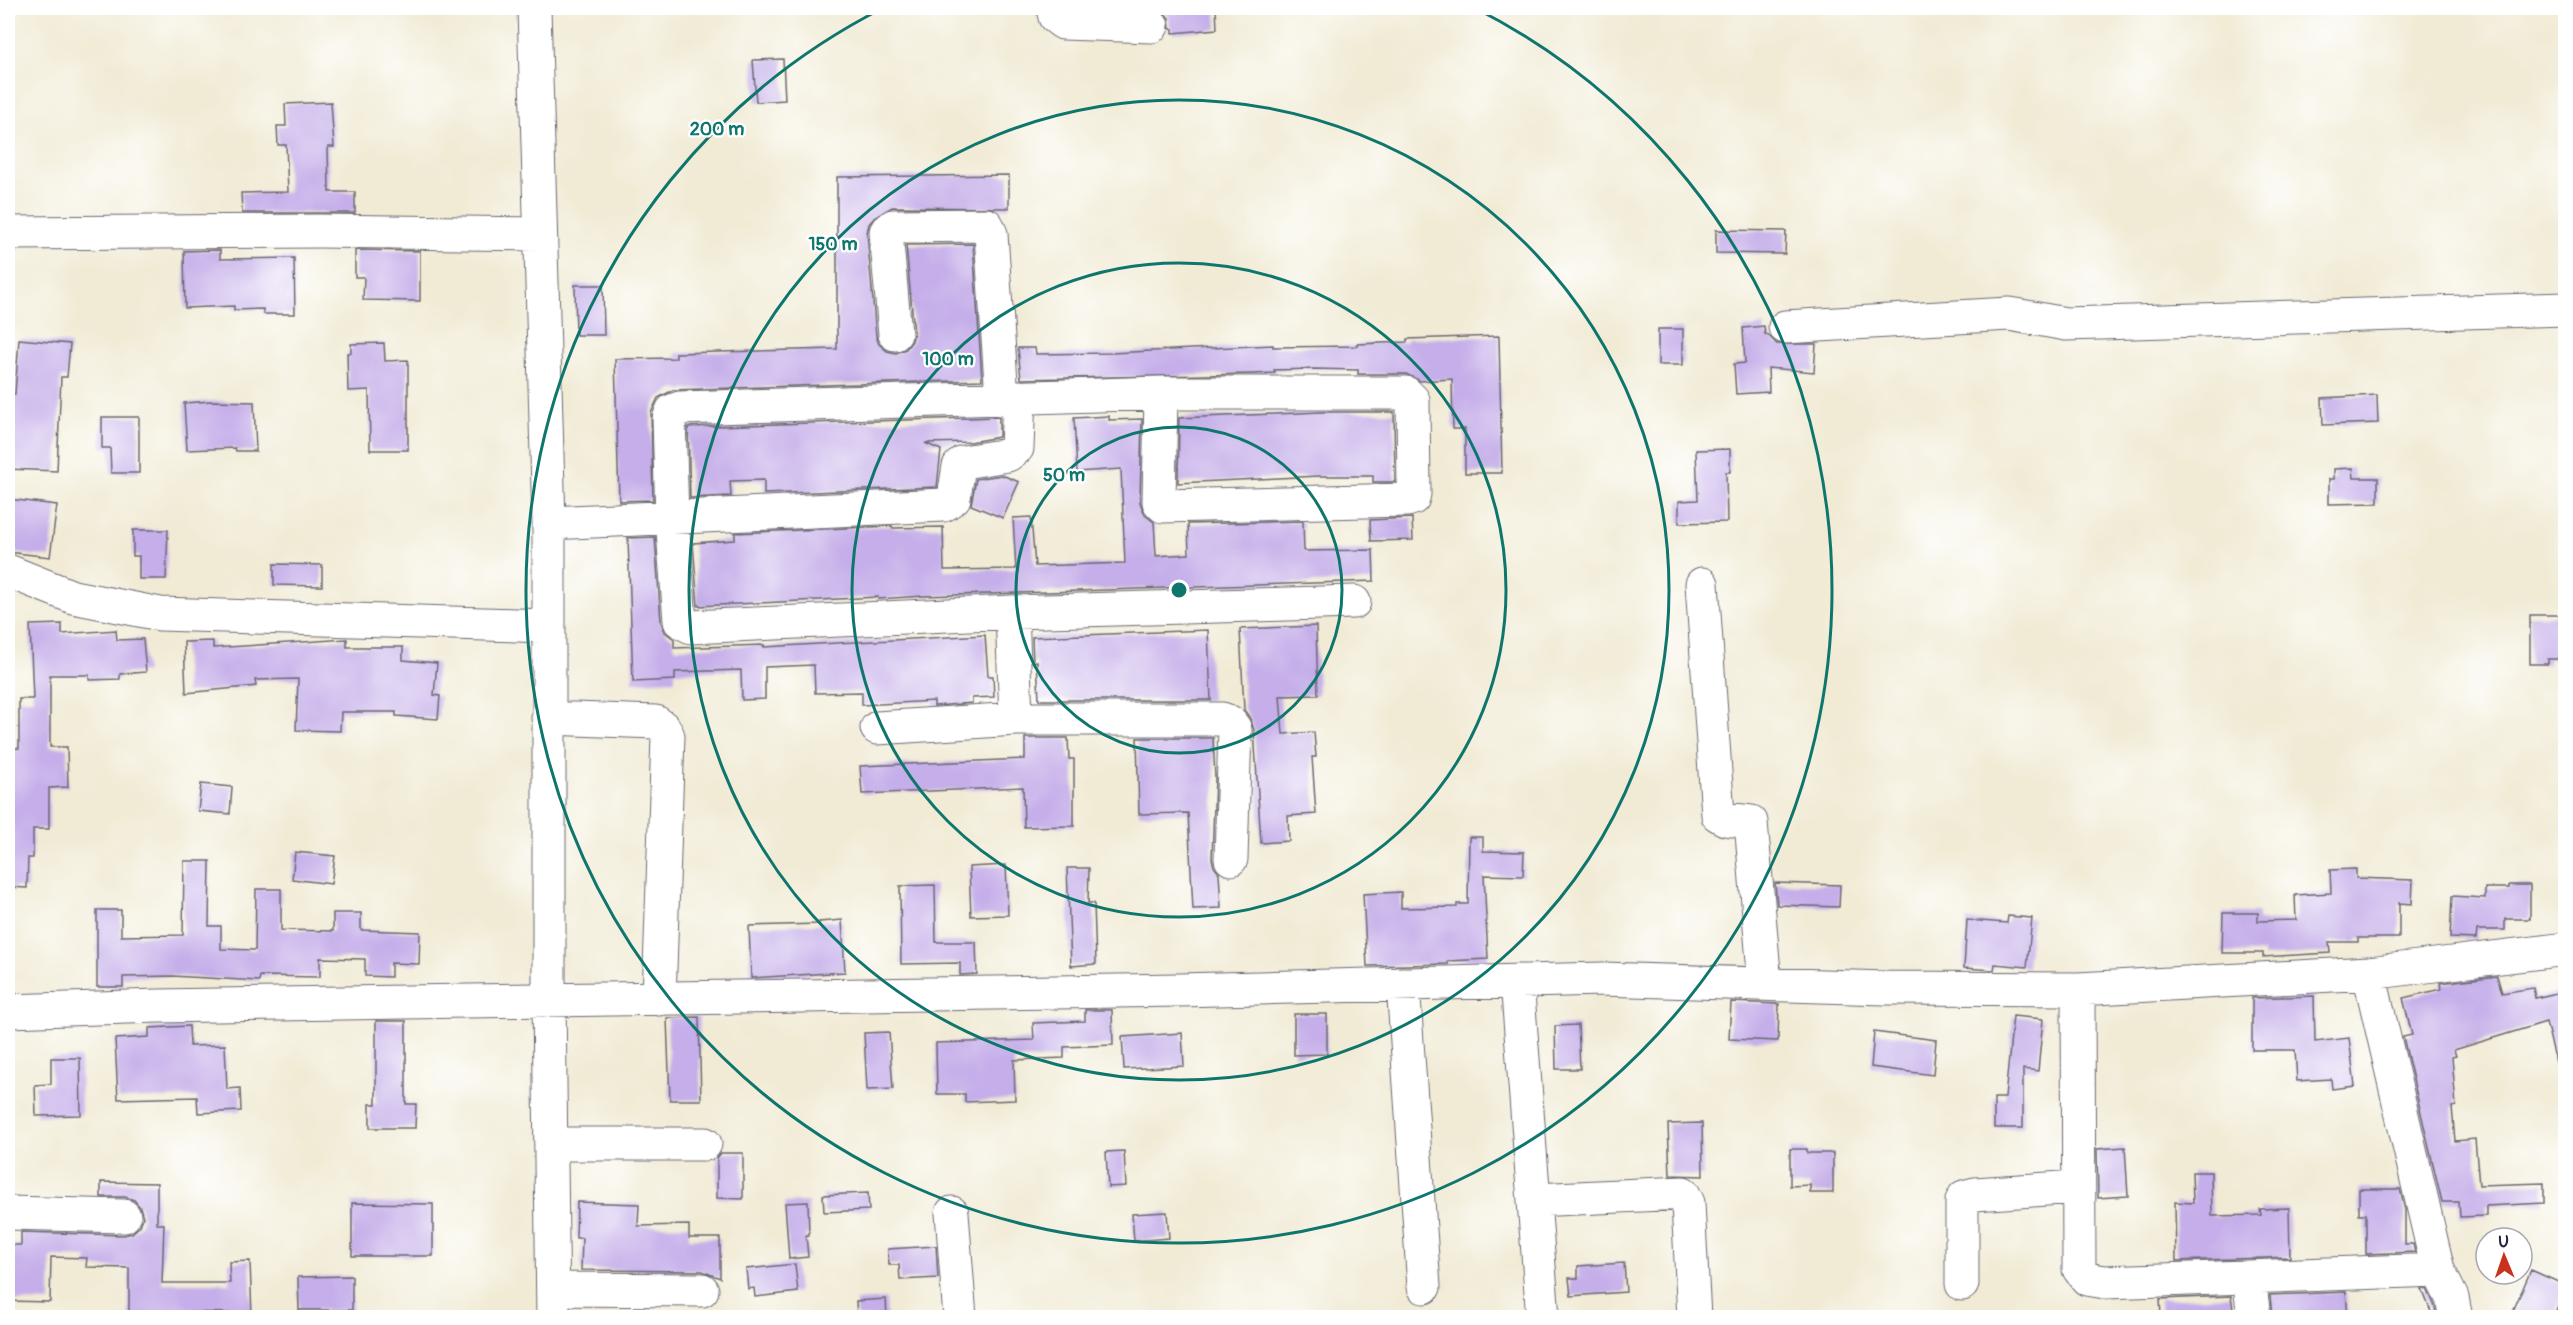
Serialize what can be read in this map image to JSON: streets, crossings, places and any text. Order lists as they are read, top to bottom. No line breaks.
{"north":"top","rings":["200 m","150 m","100 m","50 m"]}
